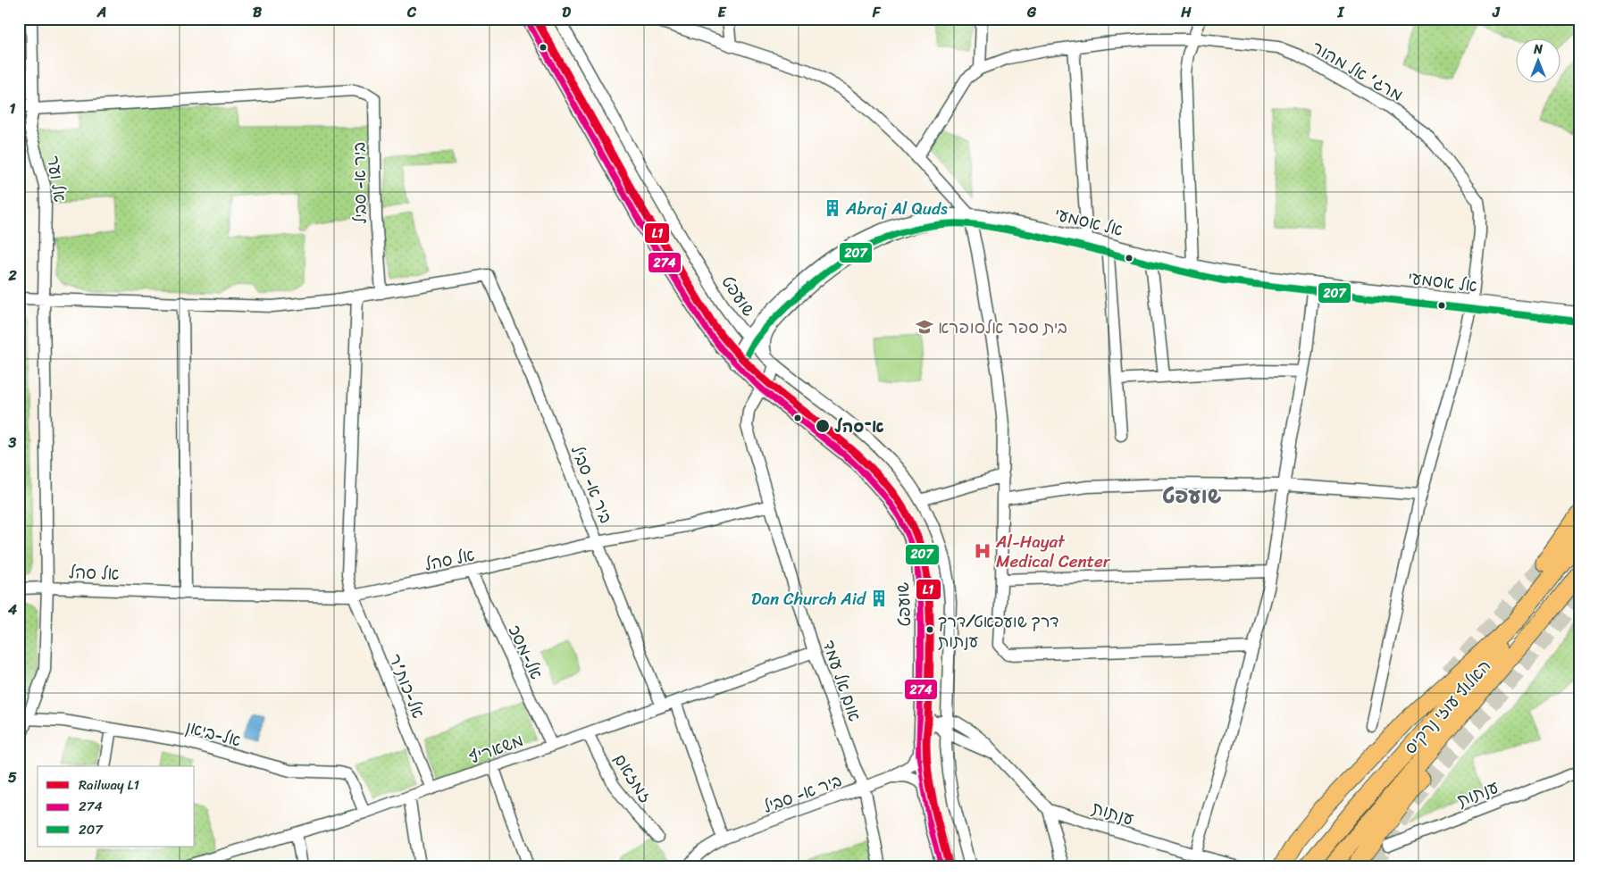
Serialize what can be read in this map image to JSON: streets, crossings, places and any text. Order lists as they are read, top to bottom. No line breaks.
{"streets":{"highway":["האלוף עוזי נרקיס"],"street":["מרג' אל מהור","אל וער","ביר א- סביל","אל אסמעי","שועפט","אל סהל","אל-מסכ","אום אל עמד","אל-כות'ר","אל-ביאן","משאריף","זמזאם","ענתות"]},"crossings":[["מרג' אל מהור","אל אסמעי"],["אל וער","ביר א- סביל"],["אל וער","אל סהל"],["אל וער","אל-ביאן"],["ביר א- סביל","שועפט"],["ביר א- סביל","אל סהל"],["ביר א- סביל","אום אל עמד"],["ביר א- סביל","משאריף"],["אל סהל","אל-מסכ"],["אל סהל","אום אל עמד"],["אל סהל","אל-כות'ר"],["אל-מסכ","משאריף"],["אום אל עמד","משאריף"],["אל-כות'ר","משאריף"],["אל-ביאן","משאריף"],["משאריף","זמזאם"]],"districts":["שועפט"],"places":{"building":["Abraj Al Quds","Dan Church Aid"],"school or university":["בית ספר אלסופרא"],"other":["א־סהל","דרך שועפאט/דרך ענתות"],"hospital":["Al-Hayat Medical Center"]},"lines":["rail line L1","transit line 274","transit line 207"],"legend":["Railway L1","274","207"],"north":"top","grid":{"columns":["A","B","C","D","E","F","G","H","I","J"],"rows":["1","2","3","4","5"]}}
